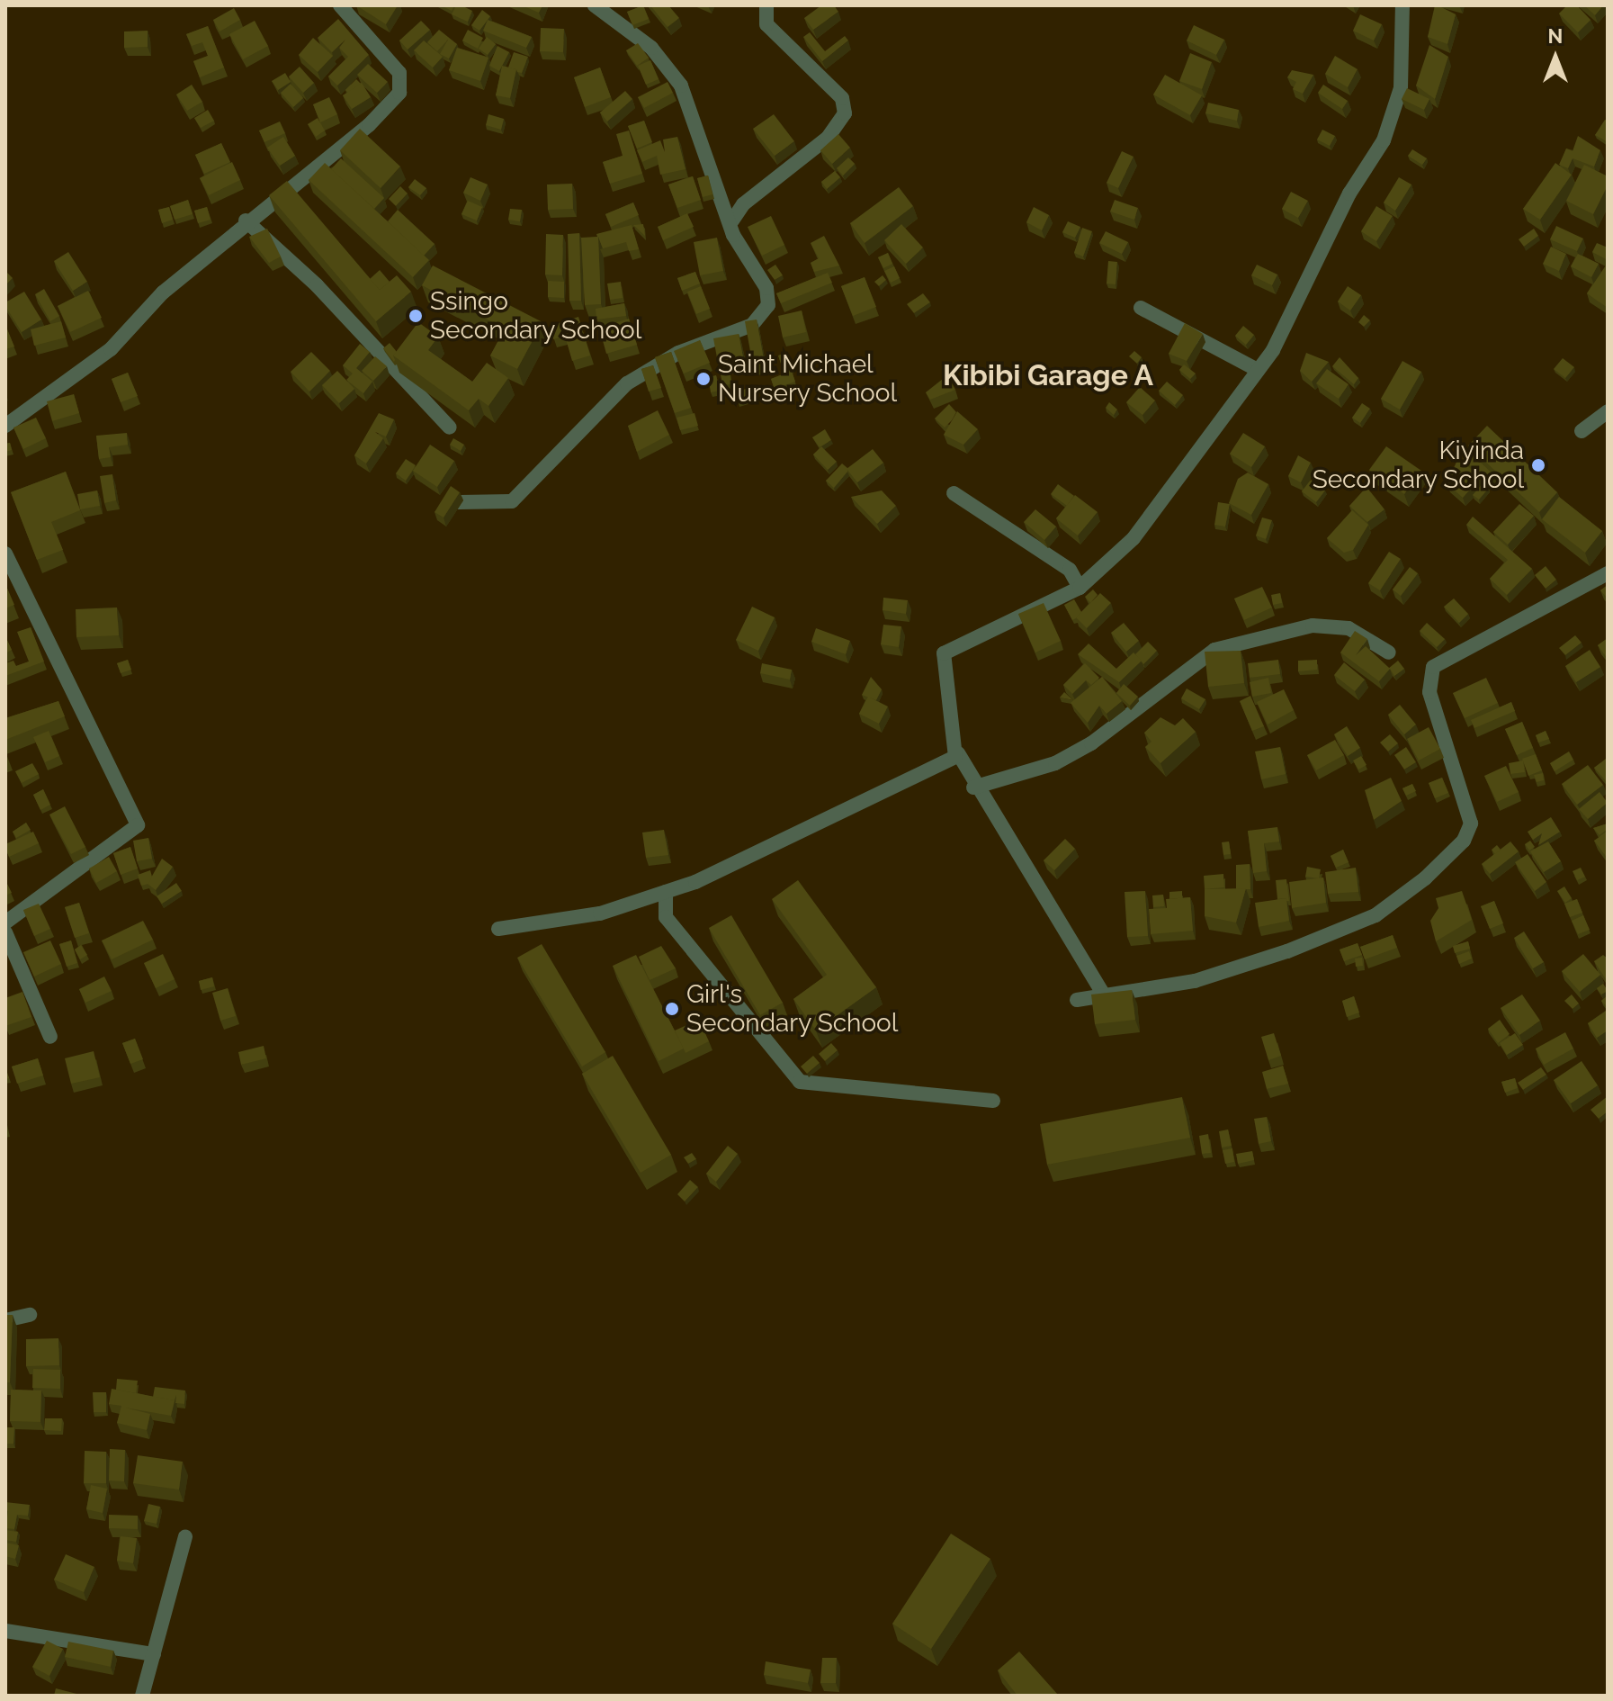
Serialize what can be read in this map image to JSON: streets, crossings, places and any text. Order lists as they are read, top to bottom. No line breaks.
{"districts":["Kibibi Garage A"],"places":["Ssingo Secondary School","Saint Michael Nursery School","Kiyinda Secondary School","Girl's Secondary School"],"north":"top"}
